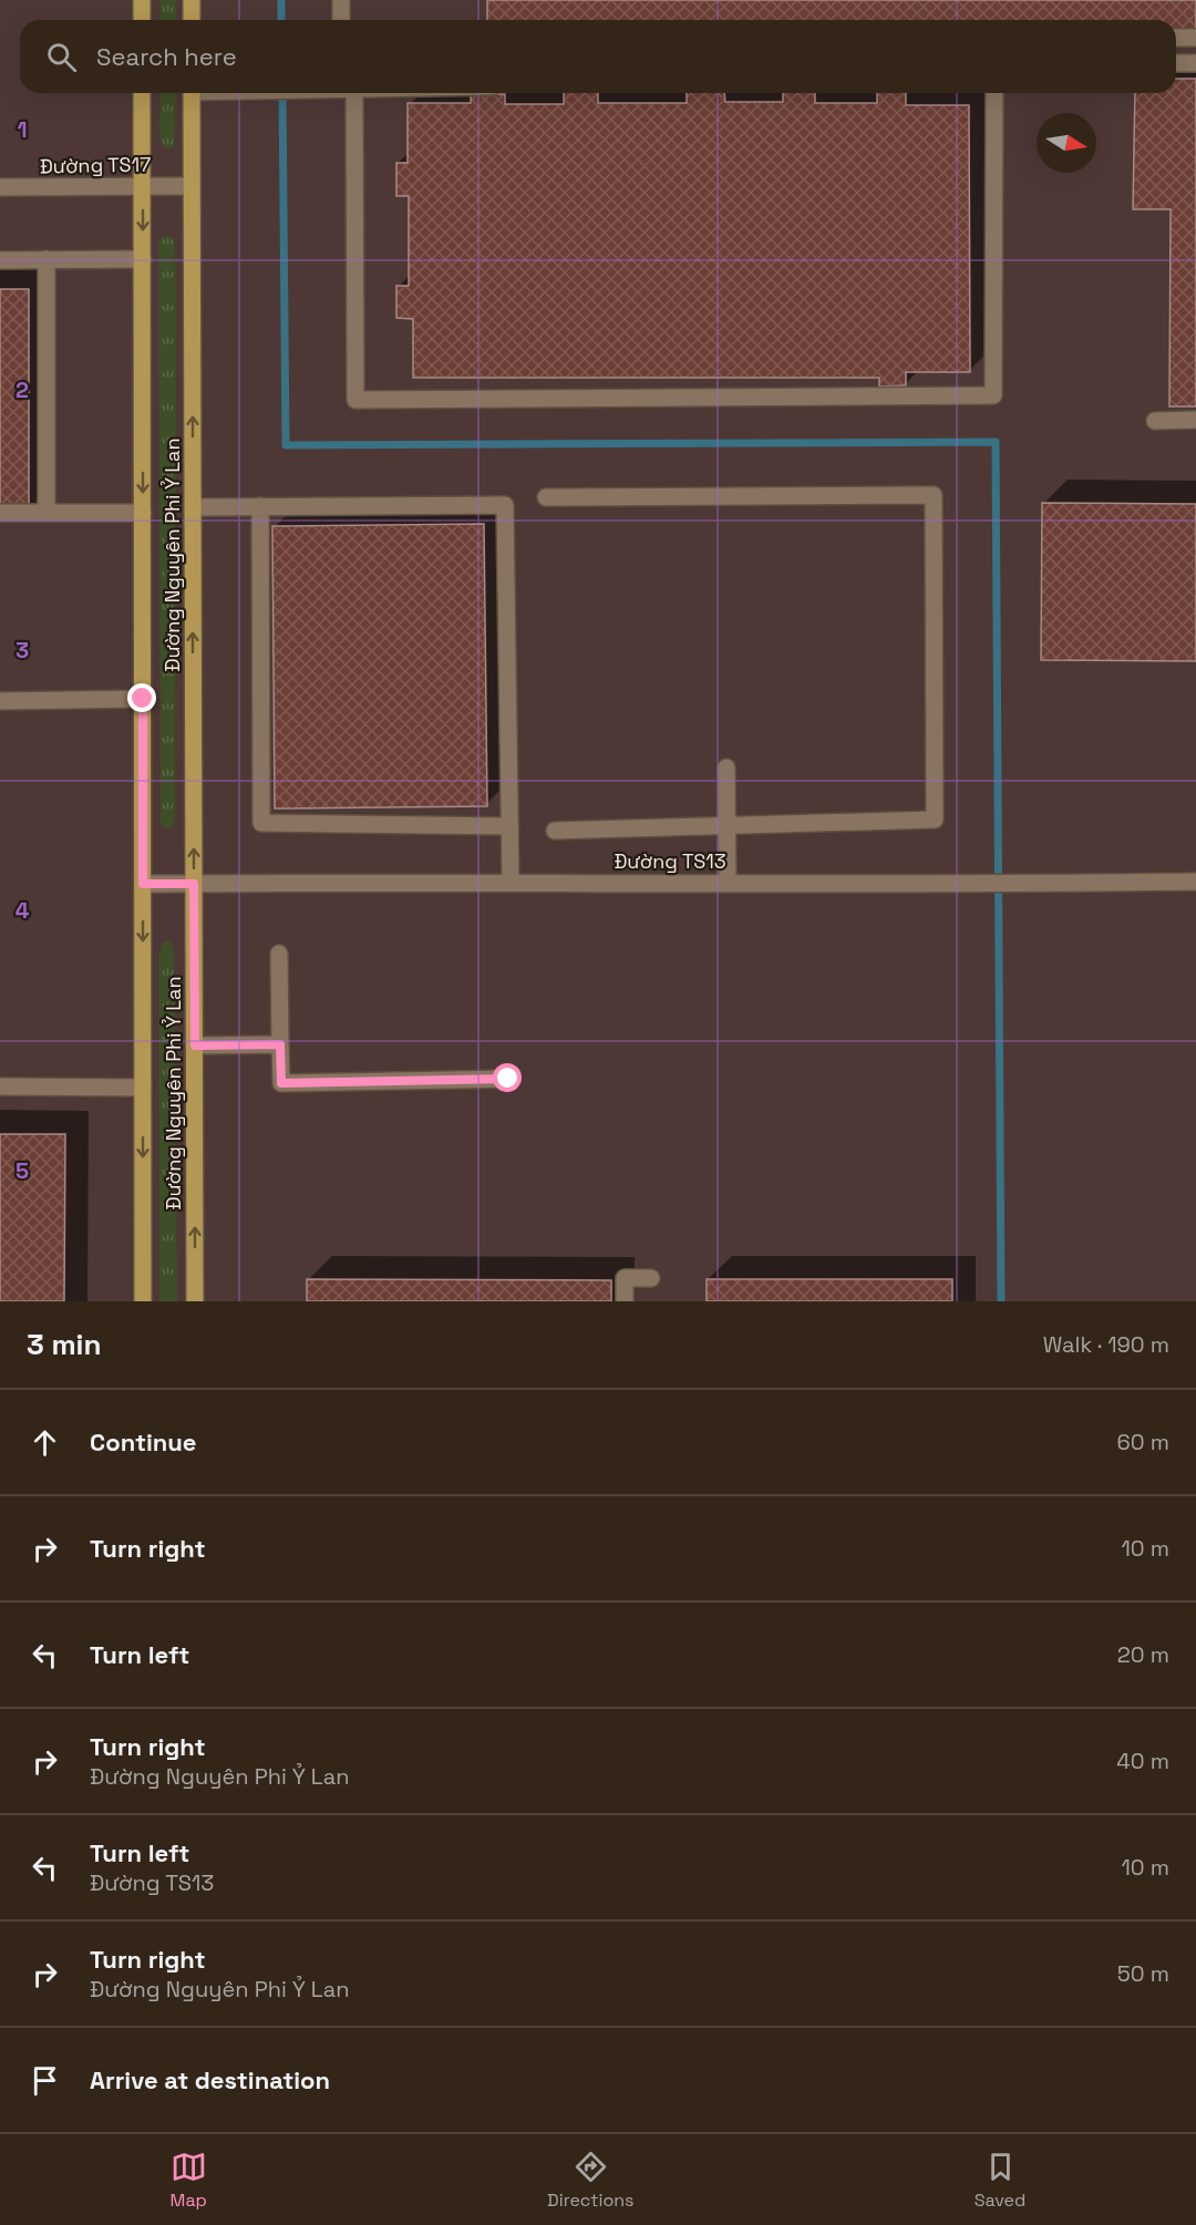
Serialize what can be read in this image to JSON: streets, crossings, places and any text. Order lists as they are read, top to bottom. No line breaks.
{"streets":{"main road":["Đường Nguyên Phi Ỷ Lan"],"street":["Đường TS17","Đường TS13"]},"crossings":[["Đường TS17","Đường Nguyên Phi Ỷ Lan"],["Đường Nguyên Phi Ỷ Lan","Đường TS13"]],"north":"right","page":{"search":"Search here","heading":["3 min","Walk · 190 m"],"list":[["Continue","60 m"],["Turn right","10 m"],["Turn left","20 m"],["Turn right","Đường Nguyên Phi Ỷ Lan","40 m"],["Turn left","Đường TS13","10 m"],["Turn right","Đường Nguyên Phi Ỷ Lan","50 m"],"Arrive at destination"],"nav":["Map","Directions","Saved"]},"grid":{"rows":["1","2","3","4","5"]}}
